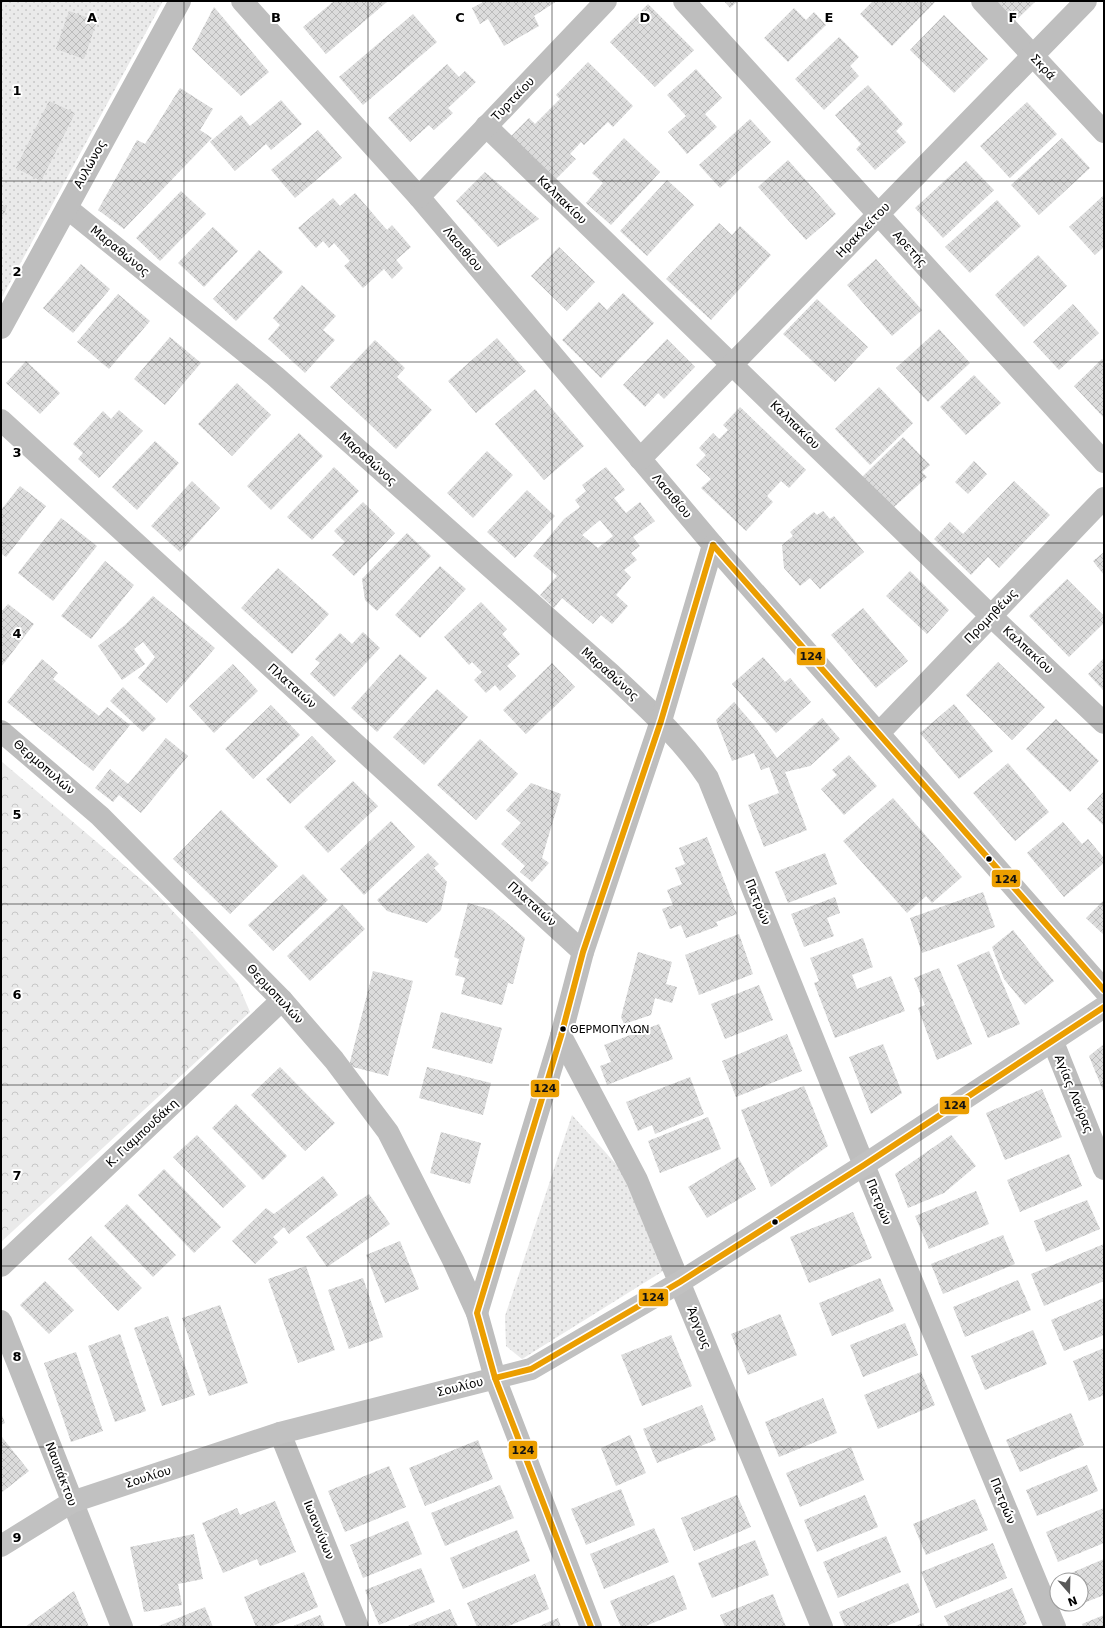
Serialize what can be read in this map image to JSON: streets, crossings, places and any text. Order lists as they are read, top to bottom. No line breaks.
{"streets":{"street":["Σκρά","Τυρταίου","Αυλώνος","Καλπακίου","Ηρακλείτου","Λασιθίου","Αρετής","Μαραθώνος","Προμηθέως","Πλαταιών","Θερμοπυλών","Πατρών","Αγίας Λαύρας","Κ. Γιαμπουδάκη","Άργους","Σουλίου","Ναυπάκτου","Ιωαννίνων"]},"crossings":[["Σκρά","Ηρακλείτου"],["Τυρταίου","Καλπακίου"],["Τυρταίου","Λασιθίου"],["Αυλώνος","Μαραθώνος"],["Καλπακίου","Ηρακλείτου"],["Καλπακίου","Προμηθέως"],["Ηρακλείτου","Λασιθίου"],["Ηρακλείτου","Αρετής"],["Λασιθίου","Προμηθέως"],["Μαραθώνος","Πατρών"],["Θερμοπυλών","Κ. Γιαμπουδάκη"],["Θερμοπυλών","Σουλίου"],["Πατρών","Σουλίου"],["Αγίας Λαύρας","Σουλίου"],["Άργους","Σουλίου"],["Σουλίου","Ναυπάκτου"],["Σουλίου","Ιωαννίνων"]],"places":["ΘΕΡΜΟΠΥΛΩΝ"],"lines":["transit line 124"],"north":"bottom","grid":{"columns":["A","B","C","D","E","F"],"rows":["1","2","3","4","5","6","7","8","9"]}}
